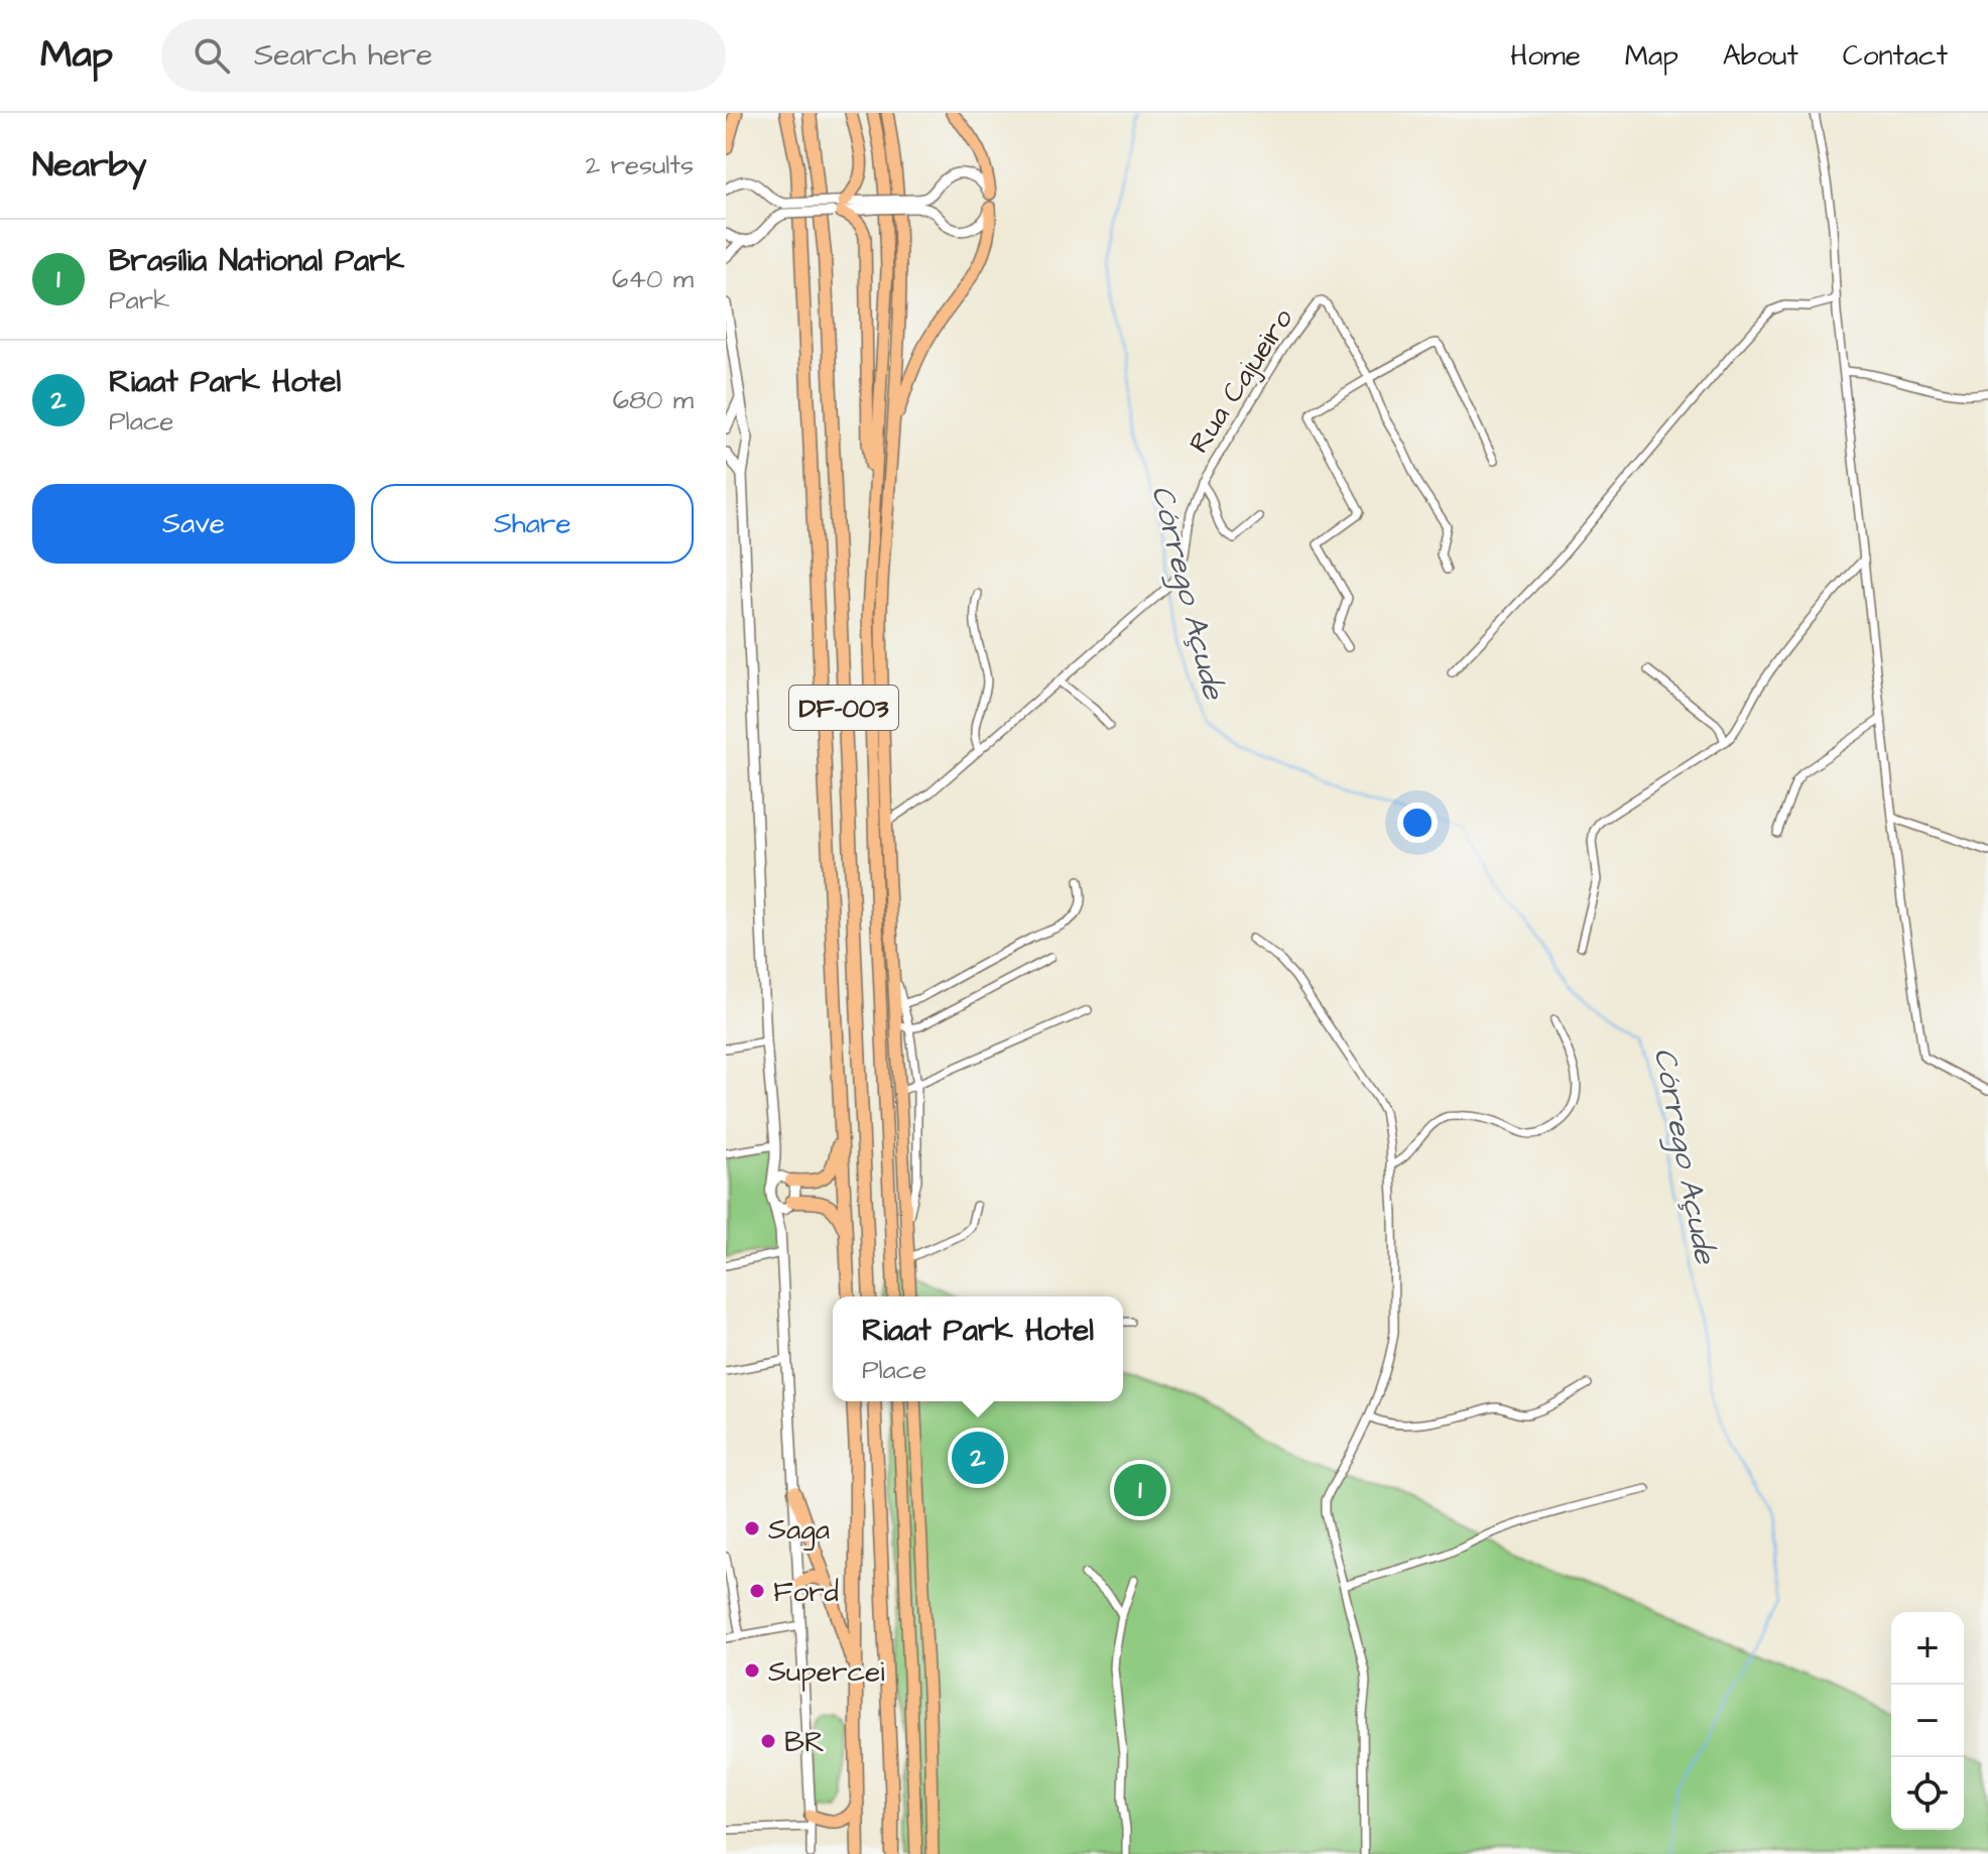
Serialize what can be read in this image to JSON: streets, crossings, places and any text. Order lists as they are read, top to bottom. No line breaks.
{"streets":{"highway":["DF-003"],"street":["Rua Cajueiro"]},"water":["Córrego Açude"],"places":["Saga","Ford","Supercei","BR"],"page":{"header":"Map","search":"Search here","nav":["Home","Map","About","Contact"],"heading":["Nearby","2 results"],"list":[{"mark":"1","name":"Brasília National Park","note":"Park","value":"640 m"},{"mark":"2","name":"Riaat Park Hotel","note":"Place","value":"680 m"}],"buttons":["Save","Share"],"popup":["Riaat Park Hotel","Place"],"pins":["2","1"],"map_buttons":["+","−"]}}
